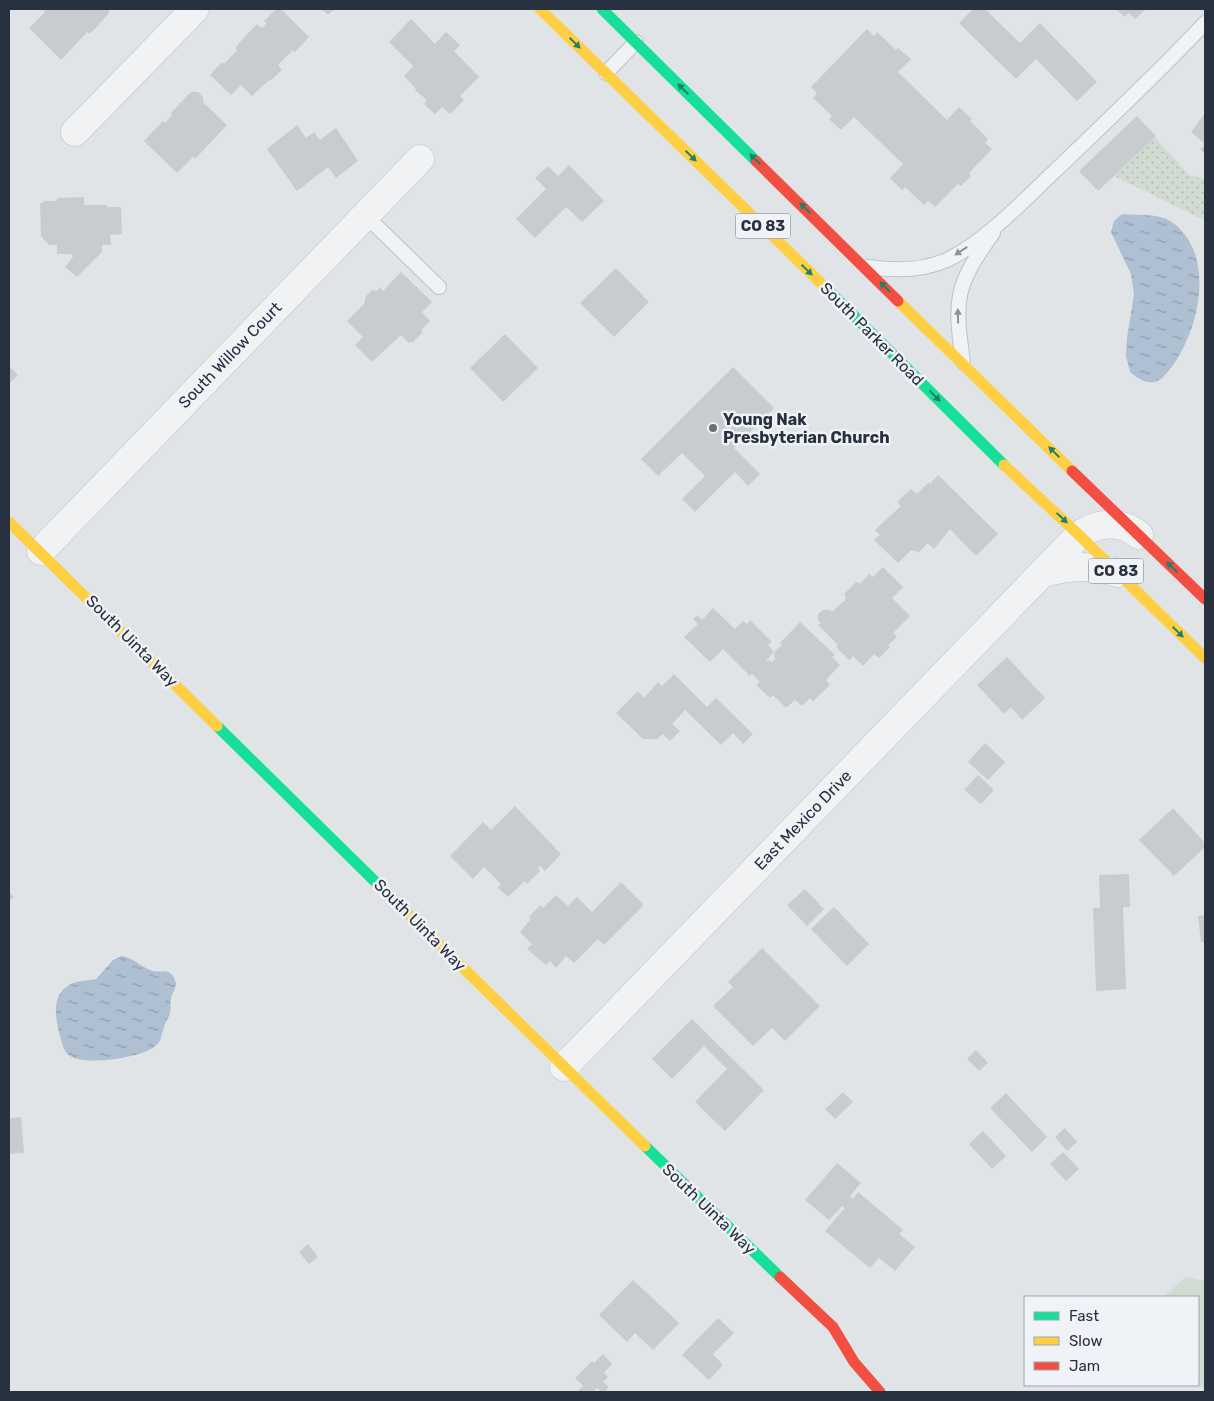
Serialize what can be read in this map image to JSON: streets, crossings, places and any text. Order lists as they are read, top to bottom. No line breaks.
{"streets":{"main road":["CO 83","South Parker Road","South Uinta Way"],"street":["South Willow Court","East Mexico Drive"]},"crossings":[["CO 83","East Mexico Drive"],["South Parker Road","East Mexico Drive"],["South Willow Court","South Uinta Way"],["South Uinta Way","East Mexico Drive"]],"places":["Young Nak Presbyterian Church"],"legend":["Fast","Slow","Jam"]}
